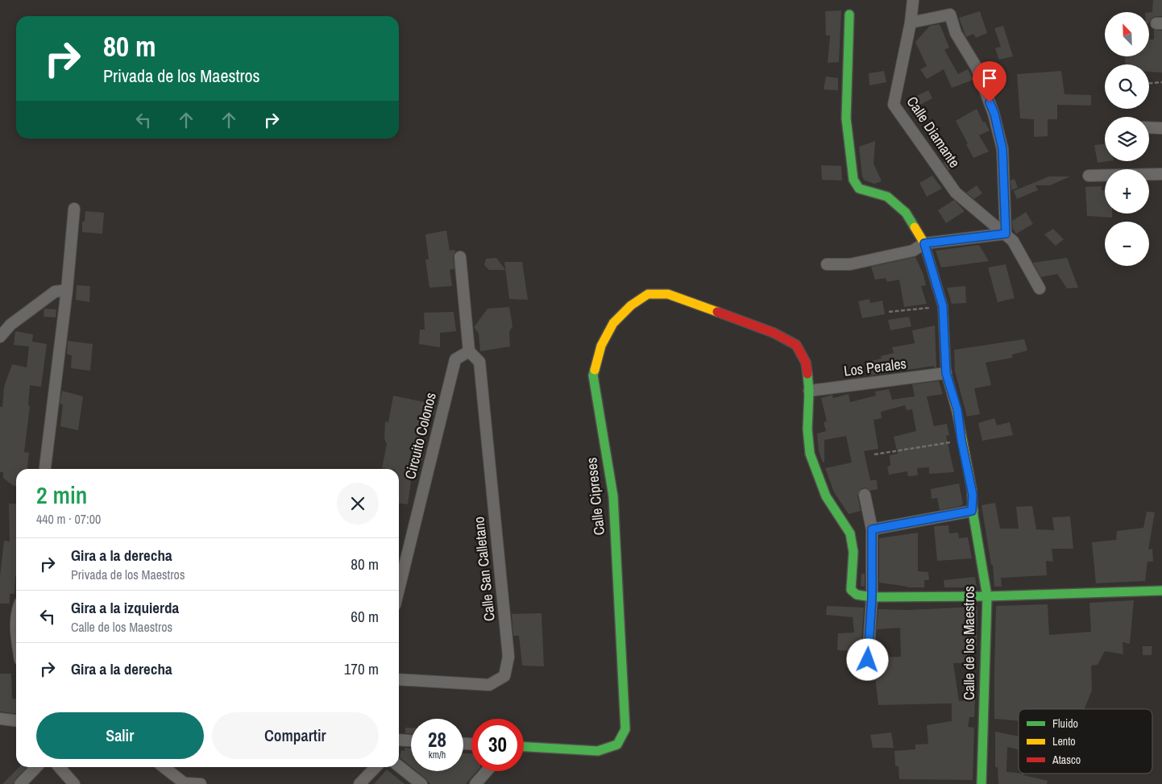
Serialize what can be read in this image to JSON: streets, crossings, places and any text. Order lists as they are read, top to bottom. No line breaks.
{"streets":{"street":["Calle Diamante","Los Perales","Circuito Colonos","Calle Cipreses","Calle San Calletano","Calle de los Maestros"]},"crossings":[["Los Perales","Calle Cipreses"],["Los Perales","Calle de los Maestros"],["Circuito Colonos","Calle San Calletano"]],"legend":["Fluido","Lento","Atasco"],"north":"top left","page":{"map_buttons":["+","−"],"turn":["80 m","Privada de los Maestros"],"heading":["2 min","440 m · 07:00"],"list":[{"name":"Gira a la derecha","note":"Privada de los Maestros","value":"80 m"},{"name":"Gira a la izquierda","note":"Calle de los Maestros","value":"60 m"},{"name":"Gira a la derecha","value":"170 m"}],"buttons":["Salir","Compartir"],"speed":"28 km/h","limit":"30"}}
